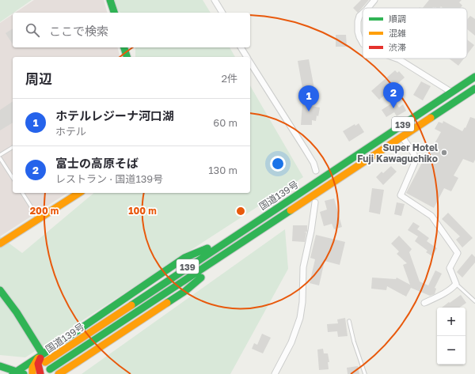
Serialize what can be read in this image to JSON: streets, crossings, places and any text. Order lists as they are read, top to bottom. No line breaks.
{"streets":{"main road":["139","国道139号"]},"places":["Super Hotel Fuji Kawaguchiko"],"legend":["順調","混雑","渋滞"],"page":{"search":"ここで検索","heading":["周辺","2件"],"pins":["2","1"],"list":[{"mark":"1","name":"ホテルレジーナ河口湖","note":"ホテル","value":"60 m"},{"mark":"2","name":"富士の高原そば","note":"レストラン · 国道139号","value":"130 m"}],"map_buttons":["+","−"]},"rings":["100 m","200 m"]}
